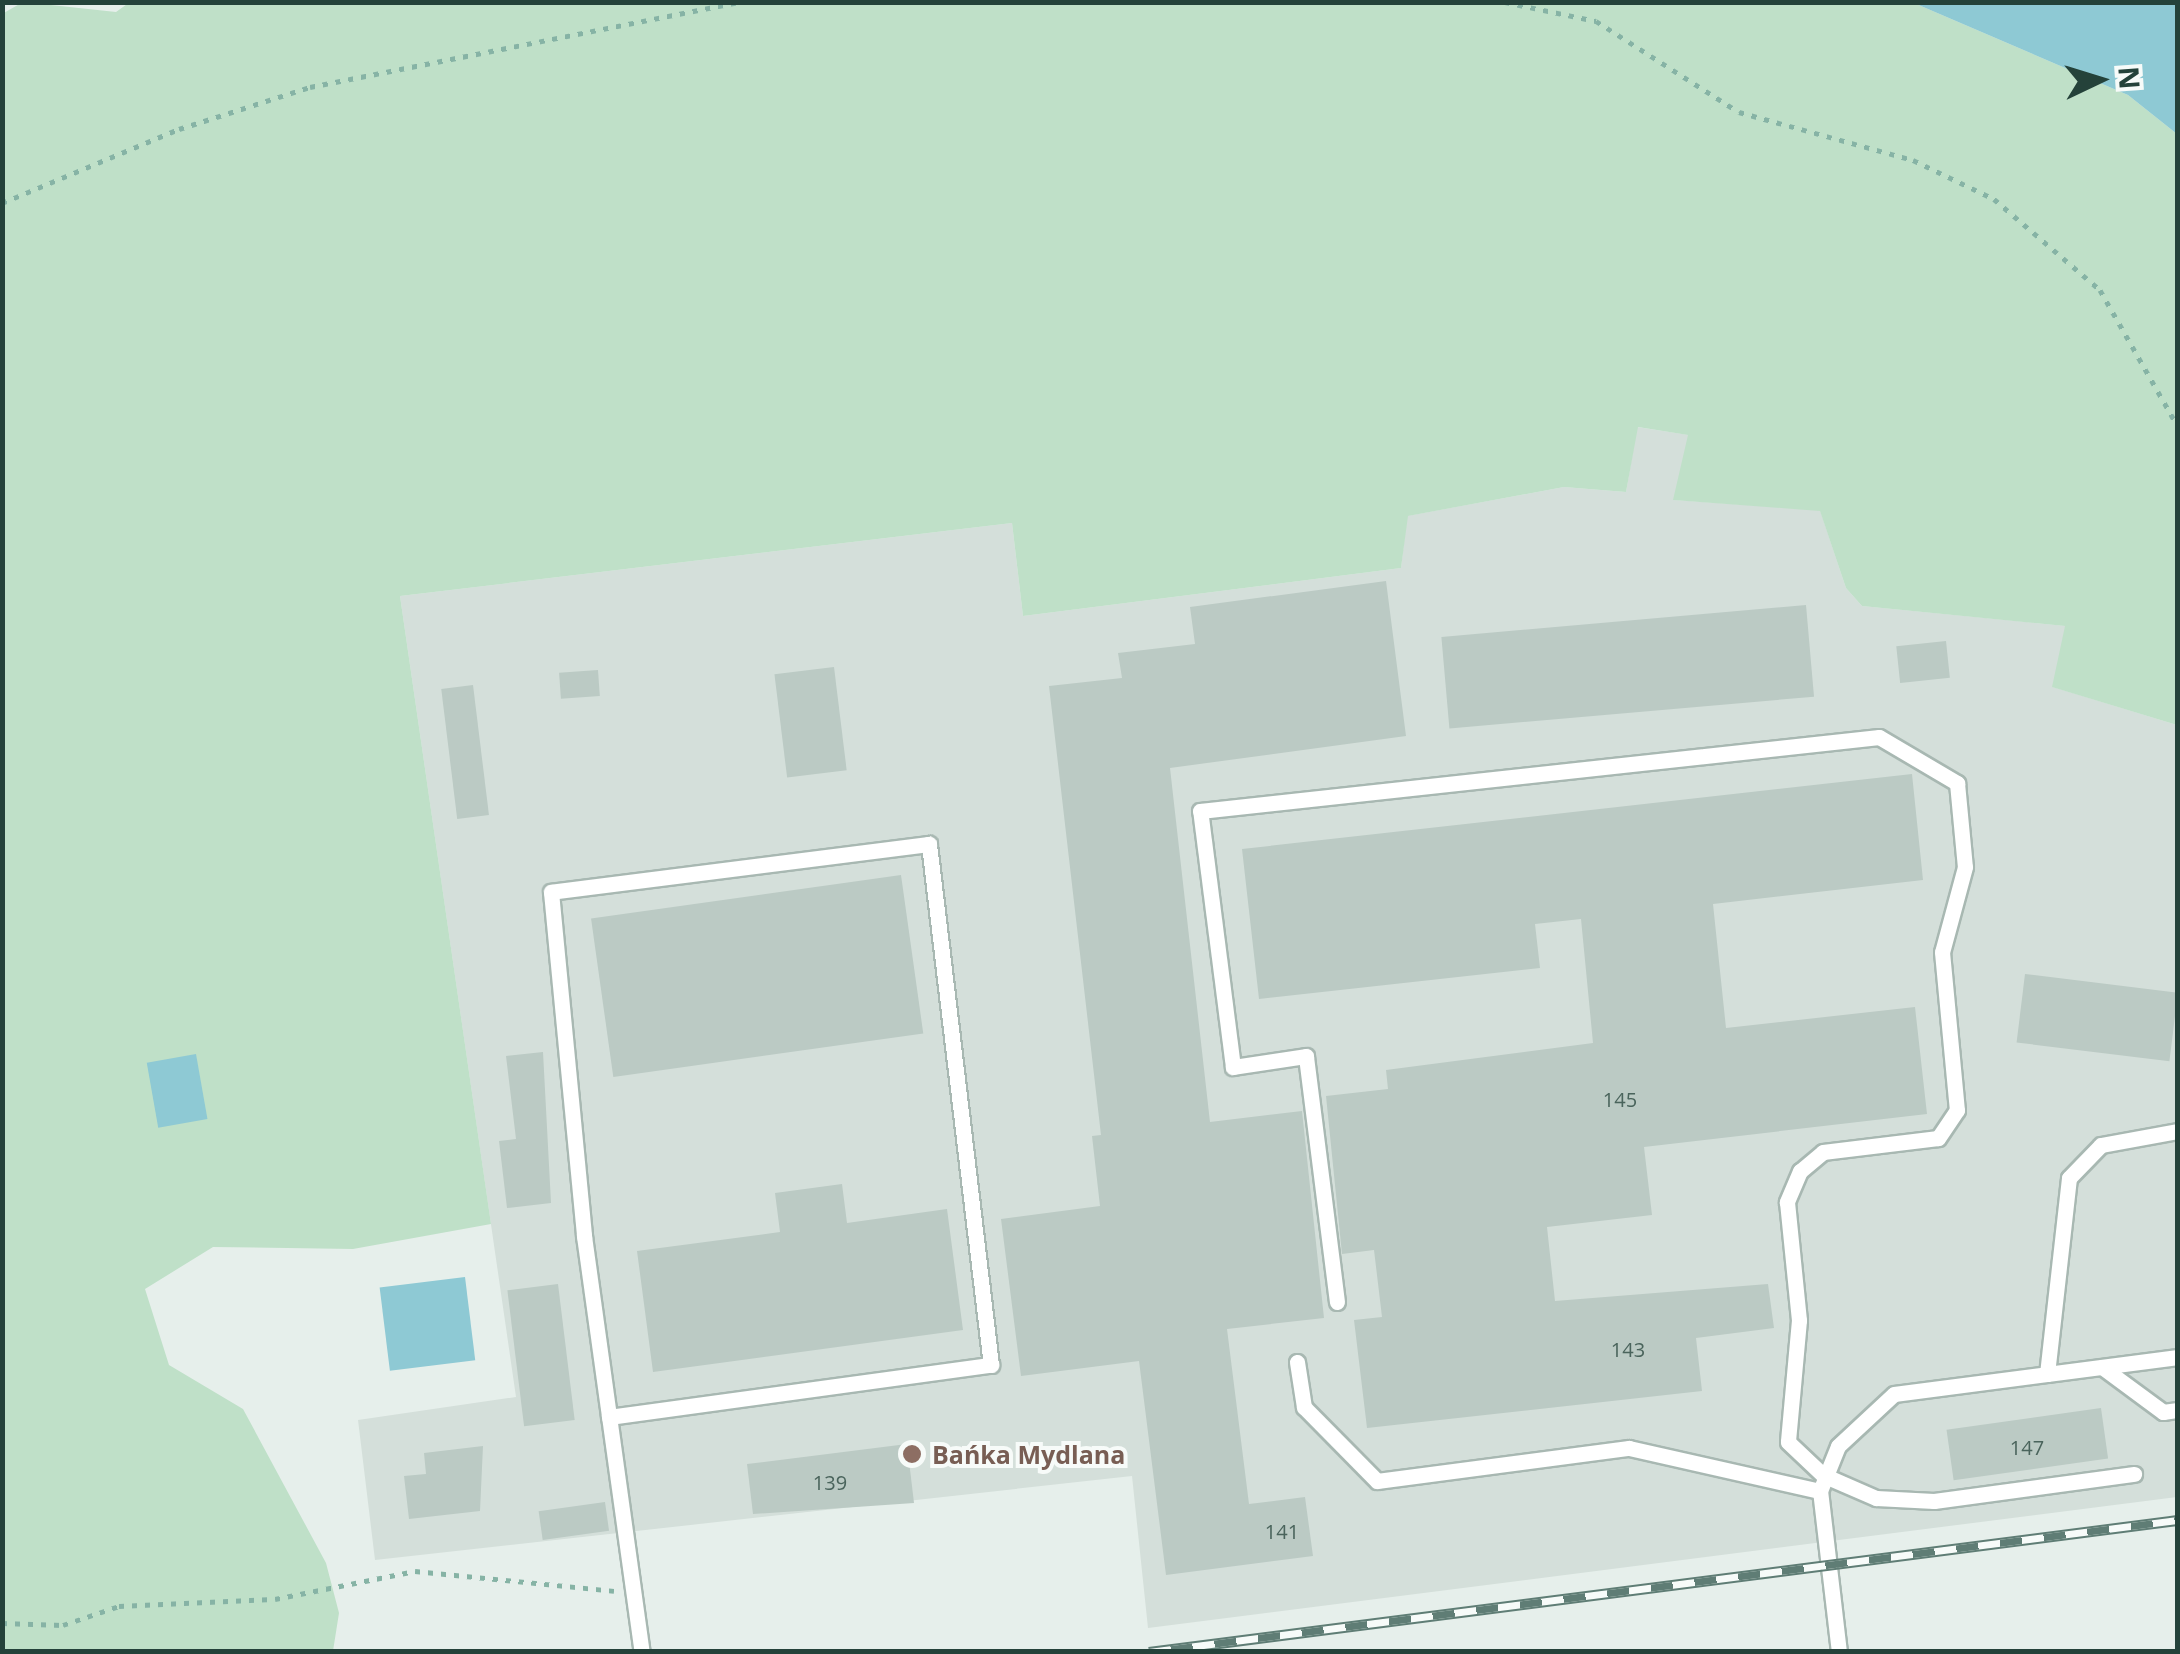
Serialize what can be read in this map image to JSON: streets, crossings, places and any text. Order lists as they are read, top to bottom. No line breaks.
{"places":["Bańka Mydlana"],"house_numbers":["145","143","147","139","141"],"north":"right"}
